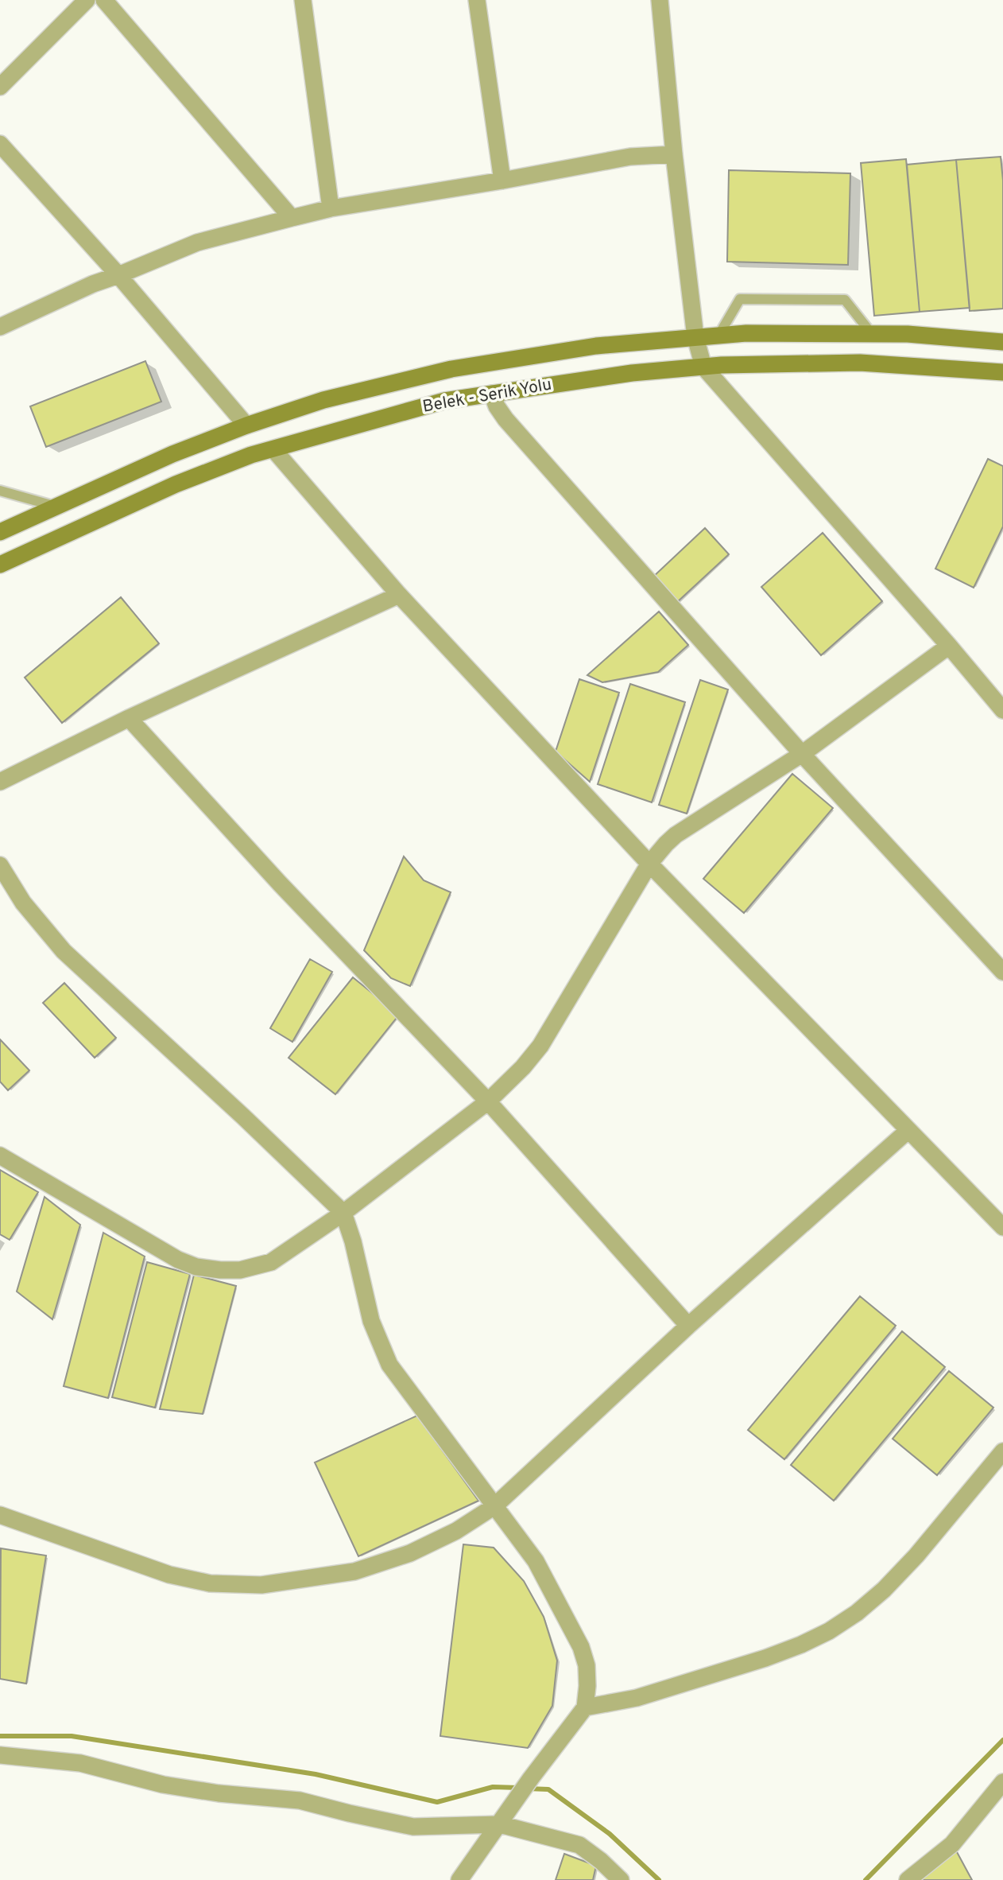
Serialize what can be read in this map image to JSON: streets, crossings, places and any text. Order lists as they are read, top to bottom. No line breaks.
{"streets":{"main road":["Belek - Serik Yolu"]}}
